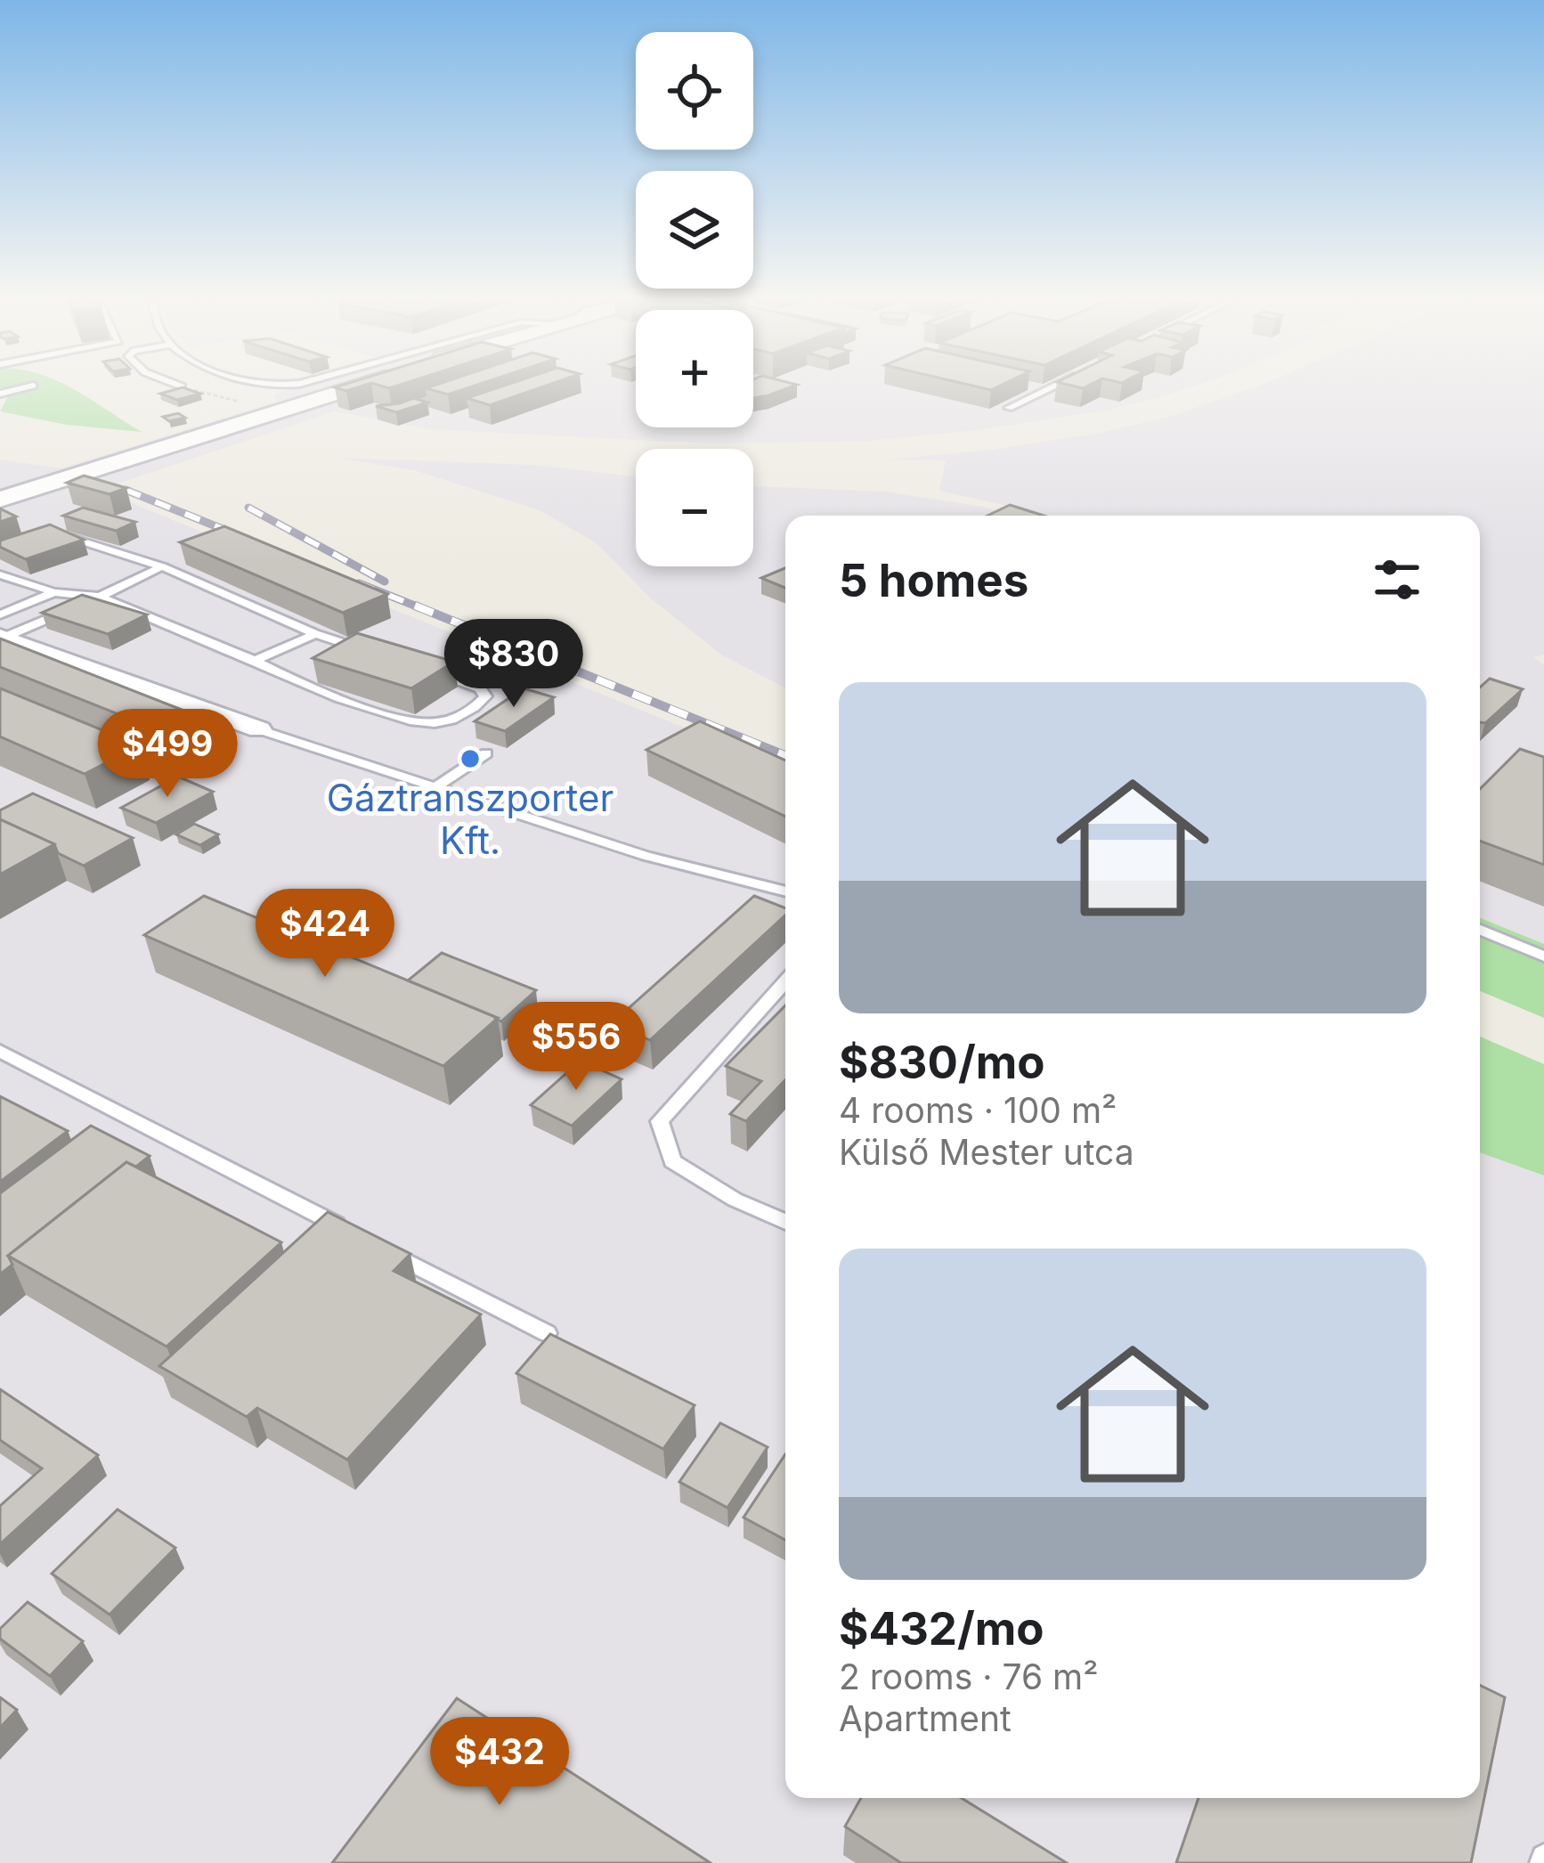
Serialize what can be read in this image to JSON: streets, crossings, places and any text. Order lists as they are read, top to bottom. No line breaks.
{"places":["Gáztranszporter Kft."],"page":{"map_buttons":["+","−"],"heading":"5 homes","price":["$830","$499","$424","$556","$432"],"list":[{"name":"$830/mo","note":"4 rooms · 100 m² · Külső Mester utca"},{"name":"$432/mo","note":"2 rooms · 76 m² · Apartment"}]}}
